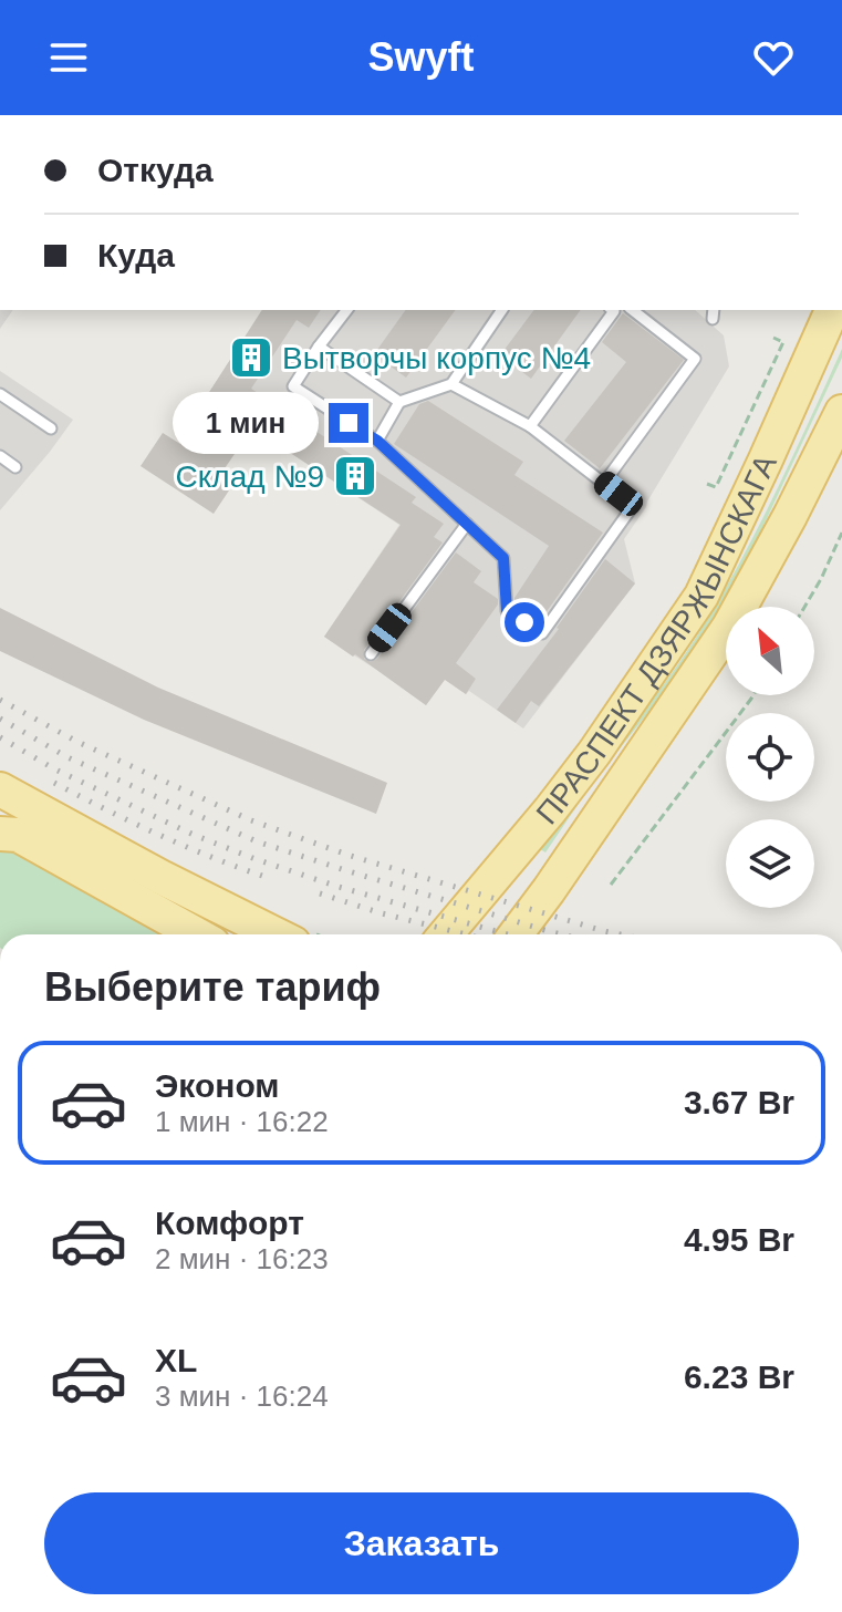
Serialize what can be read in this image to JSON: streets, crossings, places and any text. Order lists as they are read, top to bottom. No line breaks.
{"streets":{"main road":["ПРАСПЕКТ ДЗЯРЖЫНСКАГА"]},"places":{"building":["Вытворчы корпус №4","Склад №9"]},"north":"top left","page":{"header":"Swyft","banner":["Откуда","Куда"],"bubble":"1 мин","heading":"Выберите тариф","list":[{"name":"Эконом","note":"1 мин · 16:22","value":"3.67 Br"},{"name":"Комфорт","note":"2 мин · 16:23","value":"4.95 Br"},{"name":"XL","note":"3 мин · 16:24","value":"6.23 Br"}],"buttons":"Заказать"}}
